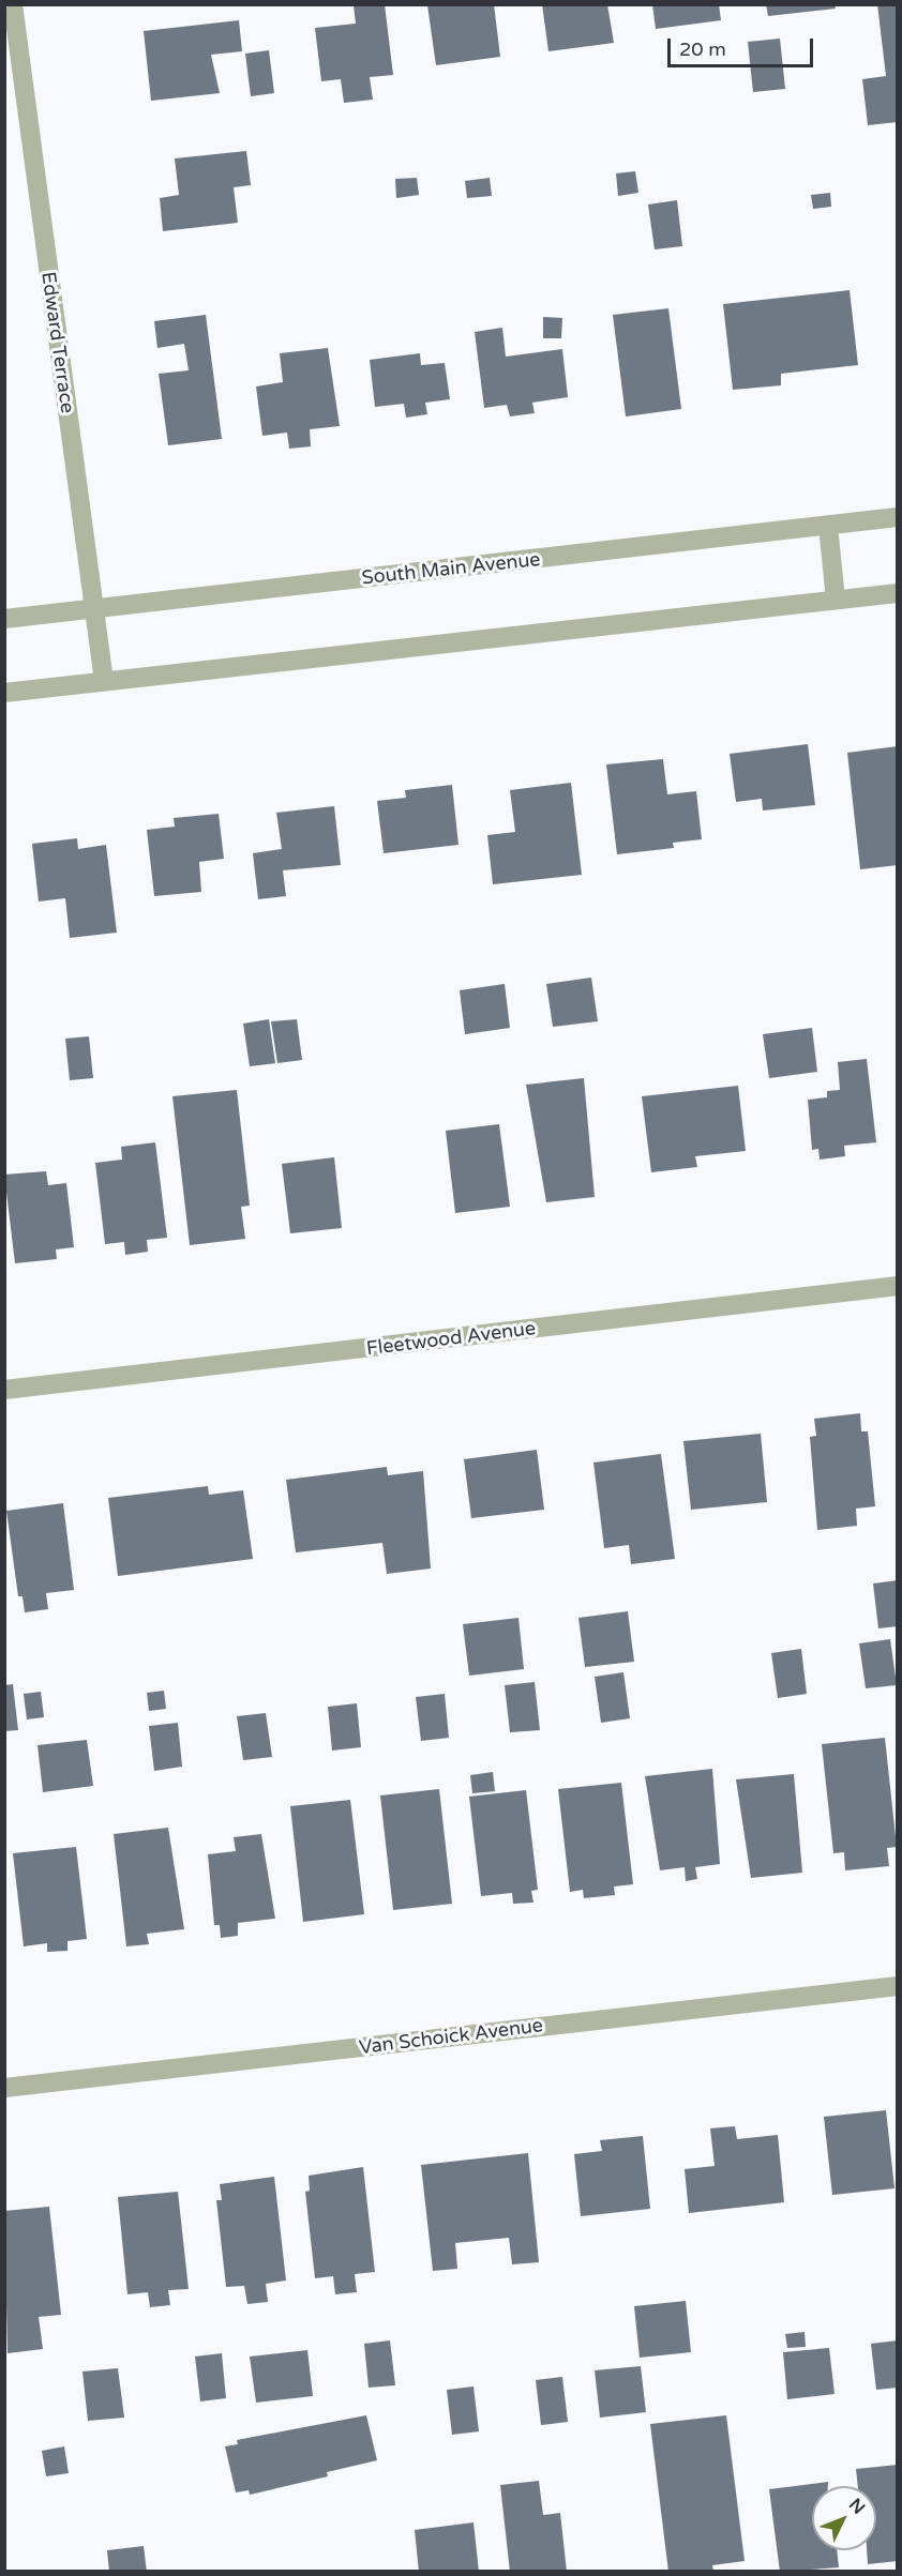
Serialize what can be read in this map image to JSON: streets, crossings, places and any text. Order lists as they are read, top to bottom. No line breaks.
{"streets":{"street":["Edward Terrace","South Main Avenue","Fleetwood Avenue","Van Schoick Avenue"]},"crossings":[["Edward Terrace","South Main Avenue"]],"scale_bar":"20 m","north":"top right"}
